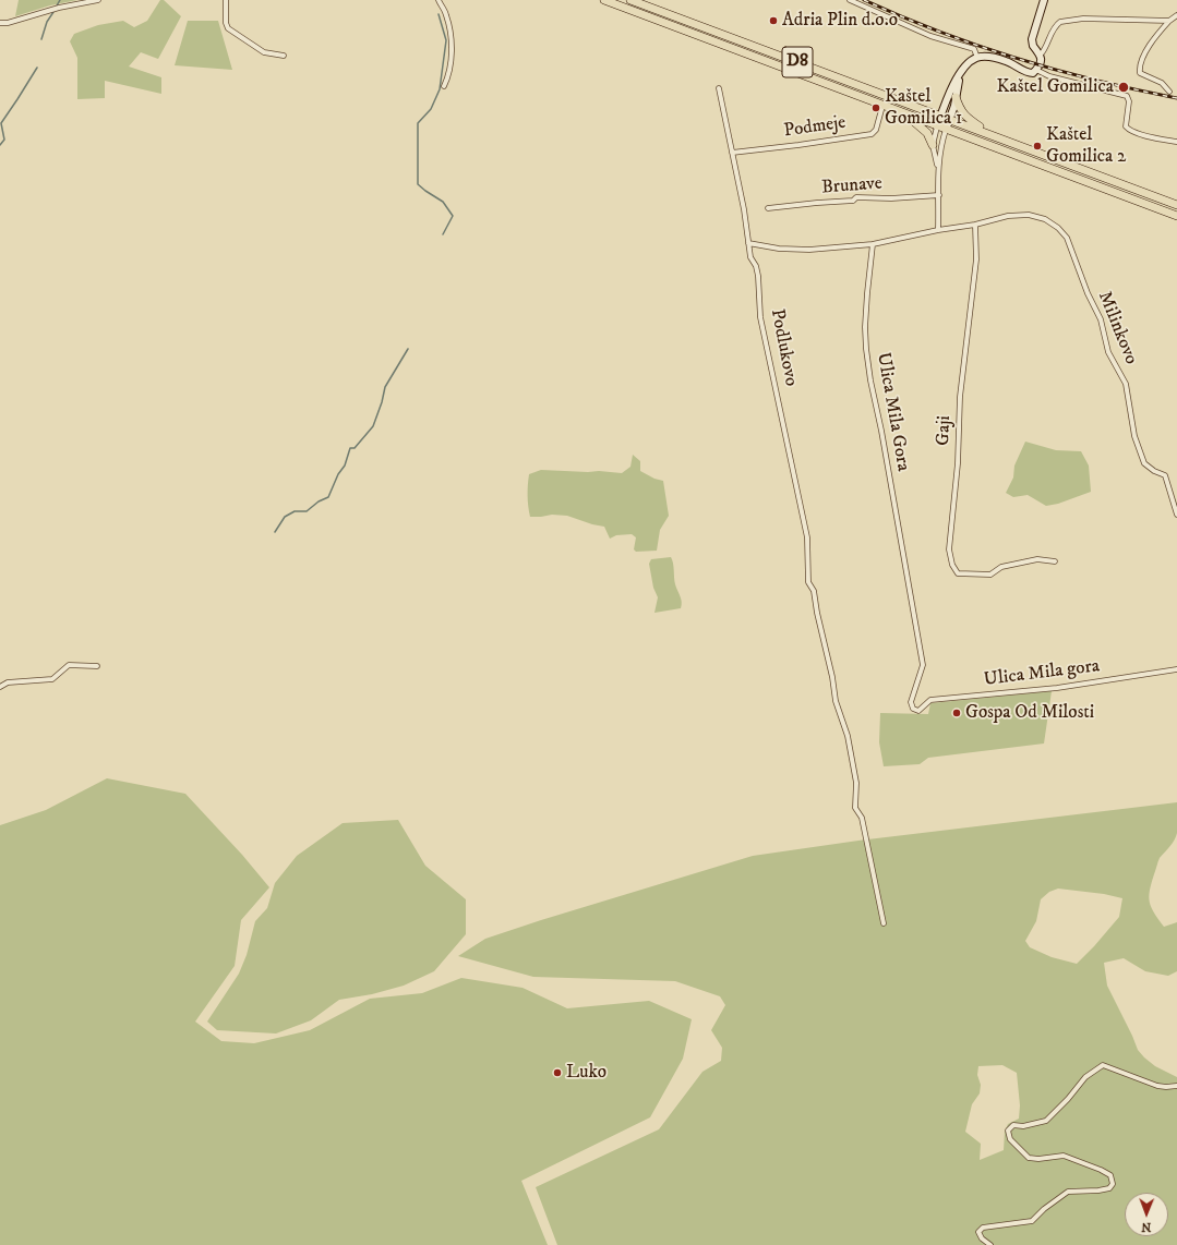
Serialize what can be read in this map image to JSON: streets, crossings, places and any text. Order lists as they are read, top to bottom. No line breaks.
{"streets":{"main road":["D8"],"street":["Podmeje","Brunave","Milinkovo","Podlukovo","Ulica Mila Gora","Gaji","Ulica Mila gora"]},"crossings":[["D8","Podmeje"],["Podmeje","Podlukovo"],["Milinkovo","Gaji"],["Ulica Mila Gora","Ulica Mila gora"]],"places":["Adria Plin d.o.o","Kaštel Gomilica","Kaštel Gomilica 1","Kaštel Gomilica 2","Gospa Od Milosti","Luko"],"north":"bottom"}
